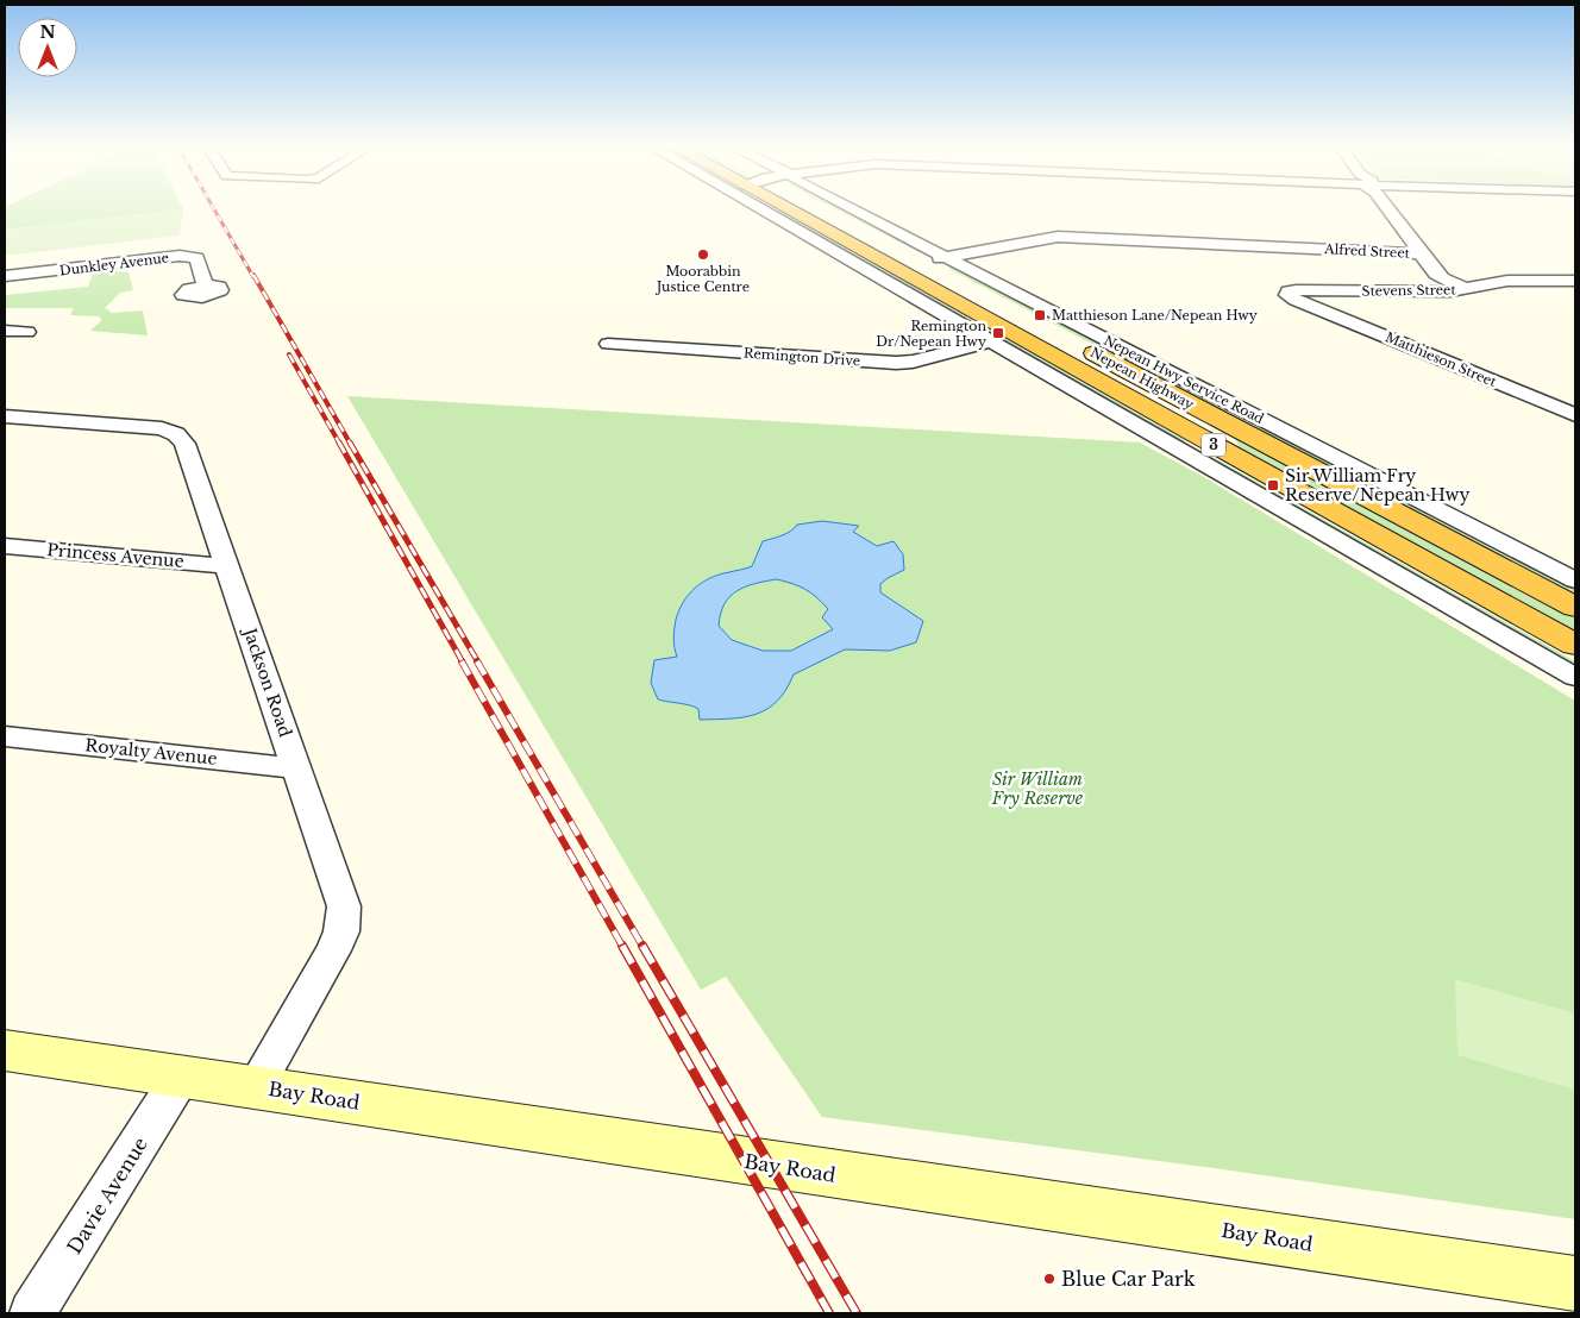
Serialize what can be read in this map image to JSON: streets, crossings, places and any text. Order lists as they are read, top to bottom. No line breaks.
{"streets":{"highway":["Nepean Highway","3"],"main road":["Bay Road"],"street":["Alfred Street","Dunkley Avenue","Stevens Street","Remington Drive","Matthieson Street","Nepean Hwy Service Road","Princess Avenue","Jackson Road","Royalty Avenue","Davie Avenue"]},"crossings":[["Alfred Street","Nepean Highway"],["Alfred Street","Nepean Hwy Service Road"],["Stevens Street","Matthieson Street"],["Nepean Highway","Nepean Hwy Service Road"],["Princess Avenue","Jackson Road"],["Jackson Road","Royalty Avenue"],["Jackson Road","Bay Road"],["Bay Road","Davie Avenue"]],"parks":["Sir William Fry Reserve"],"places":{"other":["Moorabbin Justice Centre","Blue Car Park"],"transit":["Matthieson Lane/Nepean Hwy","Remington Dr/Nepean Hwy","Sir William Fry Reserve/Nepean Hwy"]},"north":"top"}
